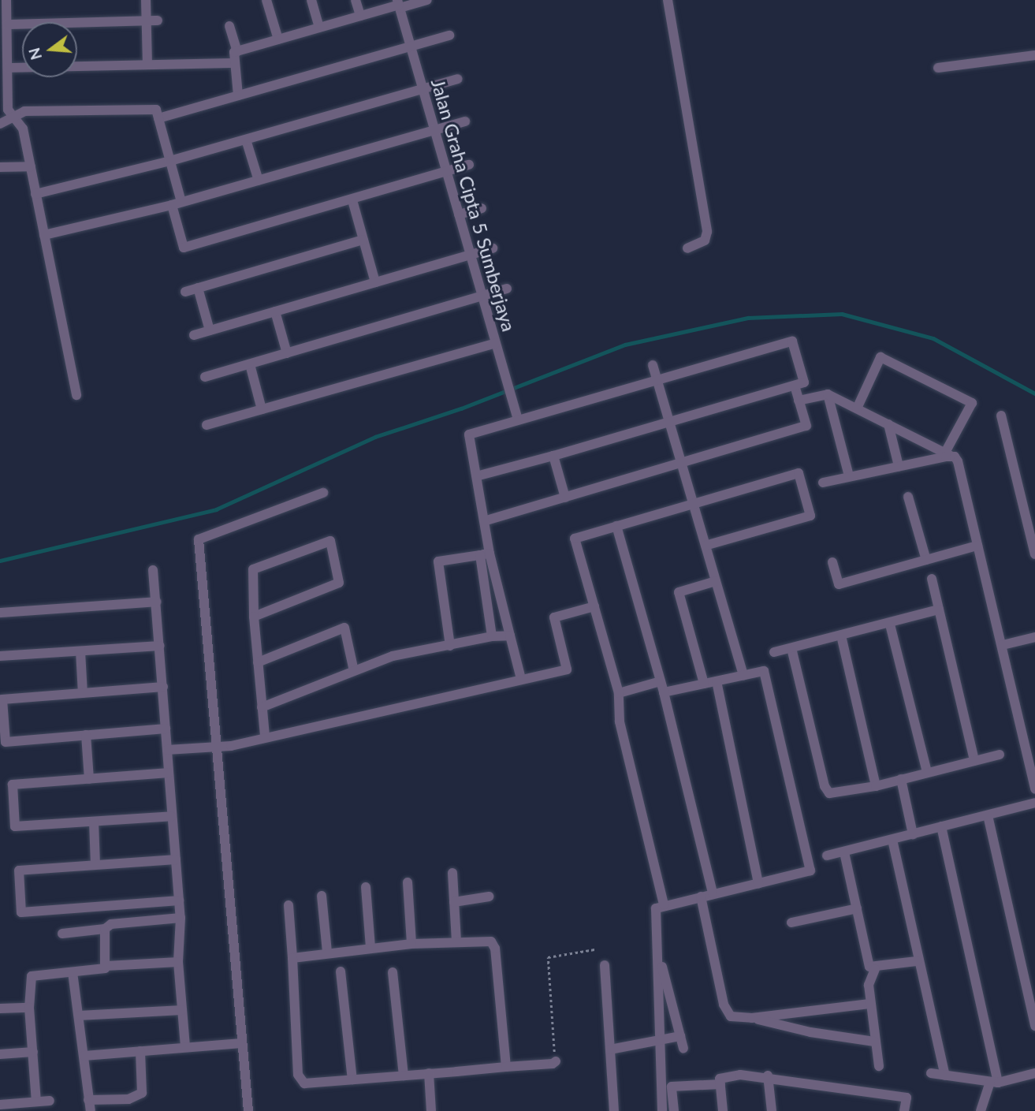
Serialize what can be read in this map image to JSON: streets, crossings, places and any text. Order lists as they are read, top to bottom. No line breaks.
{"streets":{"street":["Jalan Graha Cipta 5 Sumberjaya"]},"north":"left"}
